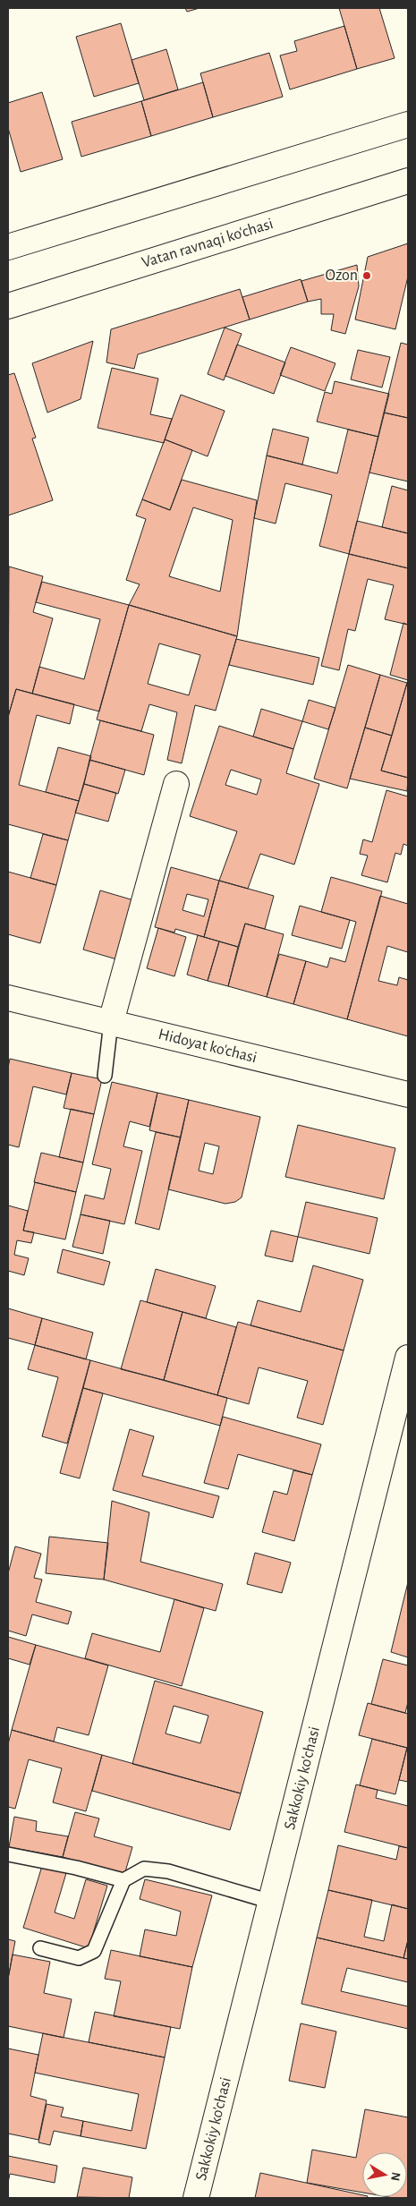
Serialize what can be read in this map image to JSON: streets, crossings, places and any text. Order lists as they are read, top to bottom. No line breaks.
{"streets":{"street":["Vatan ravnaqi ko'chasi","Hidoyat ko'chasi","Sakkokiy ko'chasi"]},"places":["Ozon"],"north":"right"}
